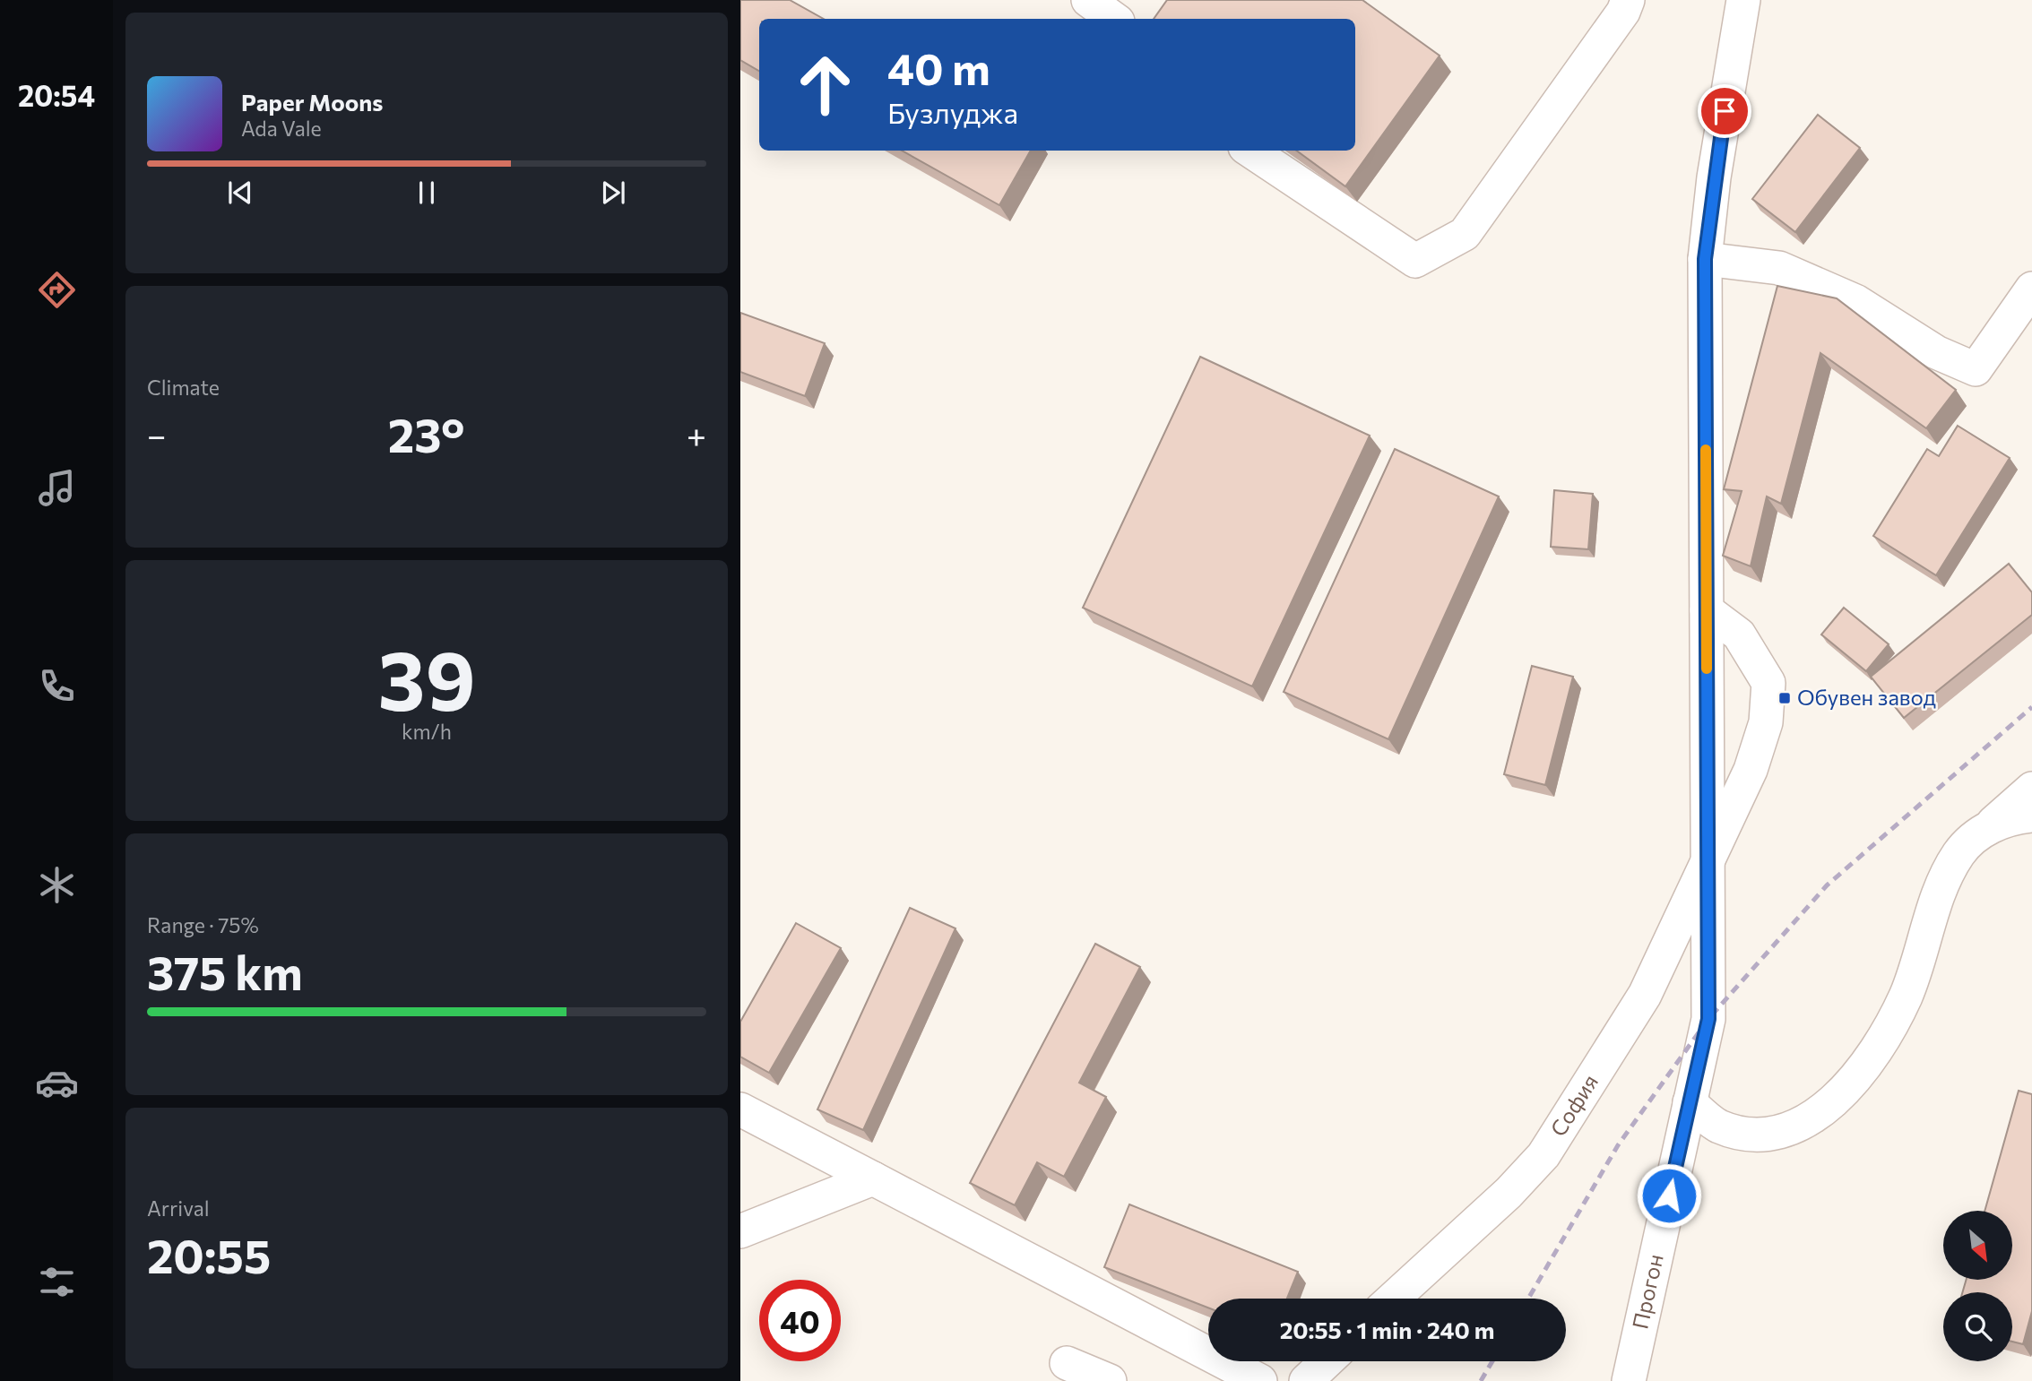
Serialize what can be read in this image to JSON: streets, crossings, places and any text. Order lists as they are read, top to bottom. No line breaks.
{"streets":{"street":["София","Прогон"]},"crossings":[["София","Прогон"]],"places":{"transit":["Обувен завод"]},"north":"bottom right","page":{"tabs":"20:54","turn":["40 m","Бузлуджа"],"song":["Paper Moons","Ada Vale"],"tile":["Climate",["39","km/h"],["Range · 75%","375 km"],["Arrival","20:55"]],"heat":["−","23°","+"],"limit":"40","trip":"20:55 · 1 min · 240 m"}}
